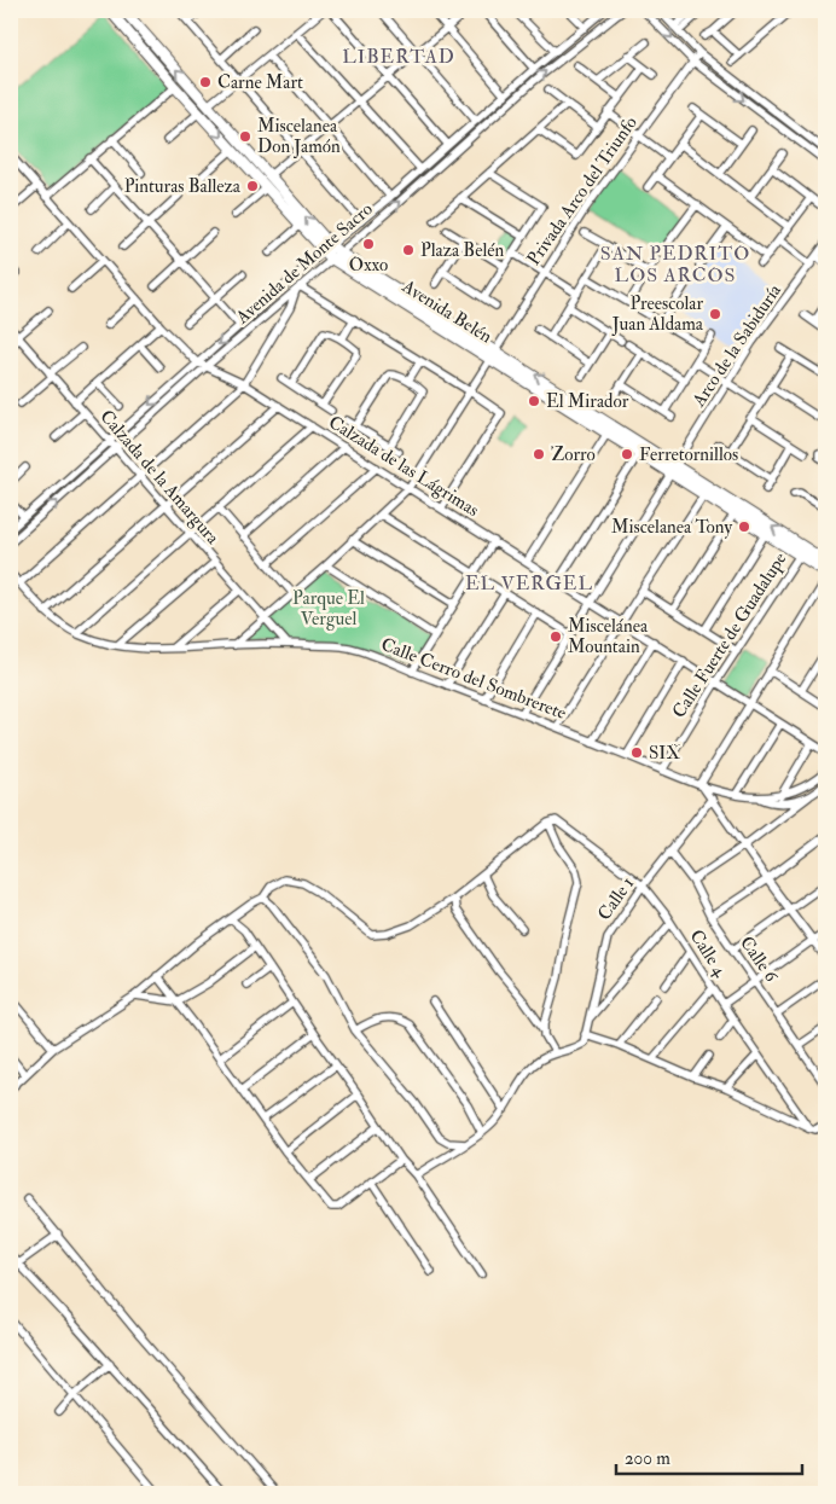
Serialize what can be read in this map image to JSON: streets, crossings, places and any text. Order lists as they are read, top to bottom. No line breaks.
{"streets":{"main road":["Avenida Belén"],"street":["Privada Arco del Triunfo","Avenida de Monte Sacro","Arco de la Sabiduría","Calzada de las Lágrimas","Calzada de la Amargura","Calle Fuerte de Guadalupe","Calle Cerro del Sombrerete","Calle 1","Calle 4","Calle 6"]},"crossings":[["Privada Arco del Triunfo","Avenida Belén"],["Privada Arco del Triunfo","Calzada de las Lágrimas"],["Privada Arco del Triunfo","Calzada de la Amargura"],["Privada Arco del Triunfo","Calle Cerro del Sombrerete"],["Avenida de Monte Sacro","Avenida Belén"],["Avenida de Monte Sacro","Calzada de las Lágrimas"],["Avenida de Monte Sacro","Calzada de la Amargura"],["Avenida Belén","Arco de la Sabiduría"],["Avenida Belén","Calle Fuerte de Guadalupe"],["Arco de la Sabiduría","Calzada de las Lágrimas"],["Arco de la Sabiduría","Calle Cerro del Sombrerete"],["Calzada de las Lágrimas","Calle Fuerte de Guadalupe"],["Calzada de la Amargura","Calle Cerro del Sombrerete"],["Calle Fuerte de Guadalupe","Calle Cerro del Sombrerete"],["Calle 1","Calle 4"],["Calle 1","Calle 6"]],"districts":["LIBERTAD","SAN PEDRITO LOS ARCOS","EL VERGEL"],"parks":["Parque El Verguel"],"places":["Carne Mart","Miscelanea Don Jamón","Pinturas Balleza","Oxxo","Plaza Belén","Preescolar Juan Aldama","El Mirador","Zorro","Ferretornillos","Miscelanea Tony","Miscelánea Mountain","SIX"],"scale_bar":"200 m"}
